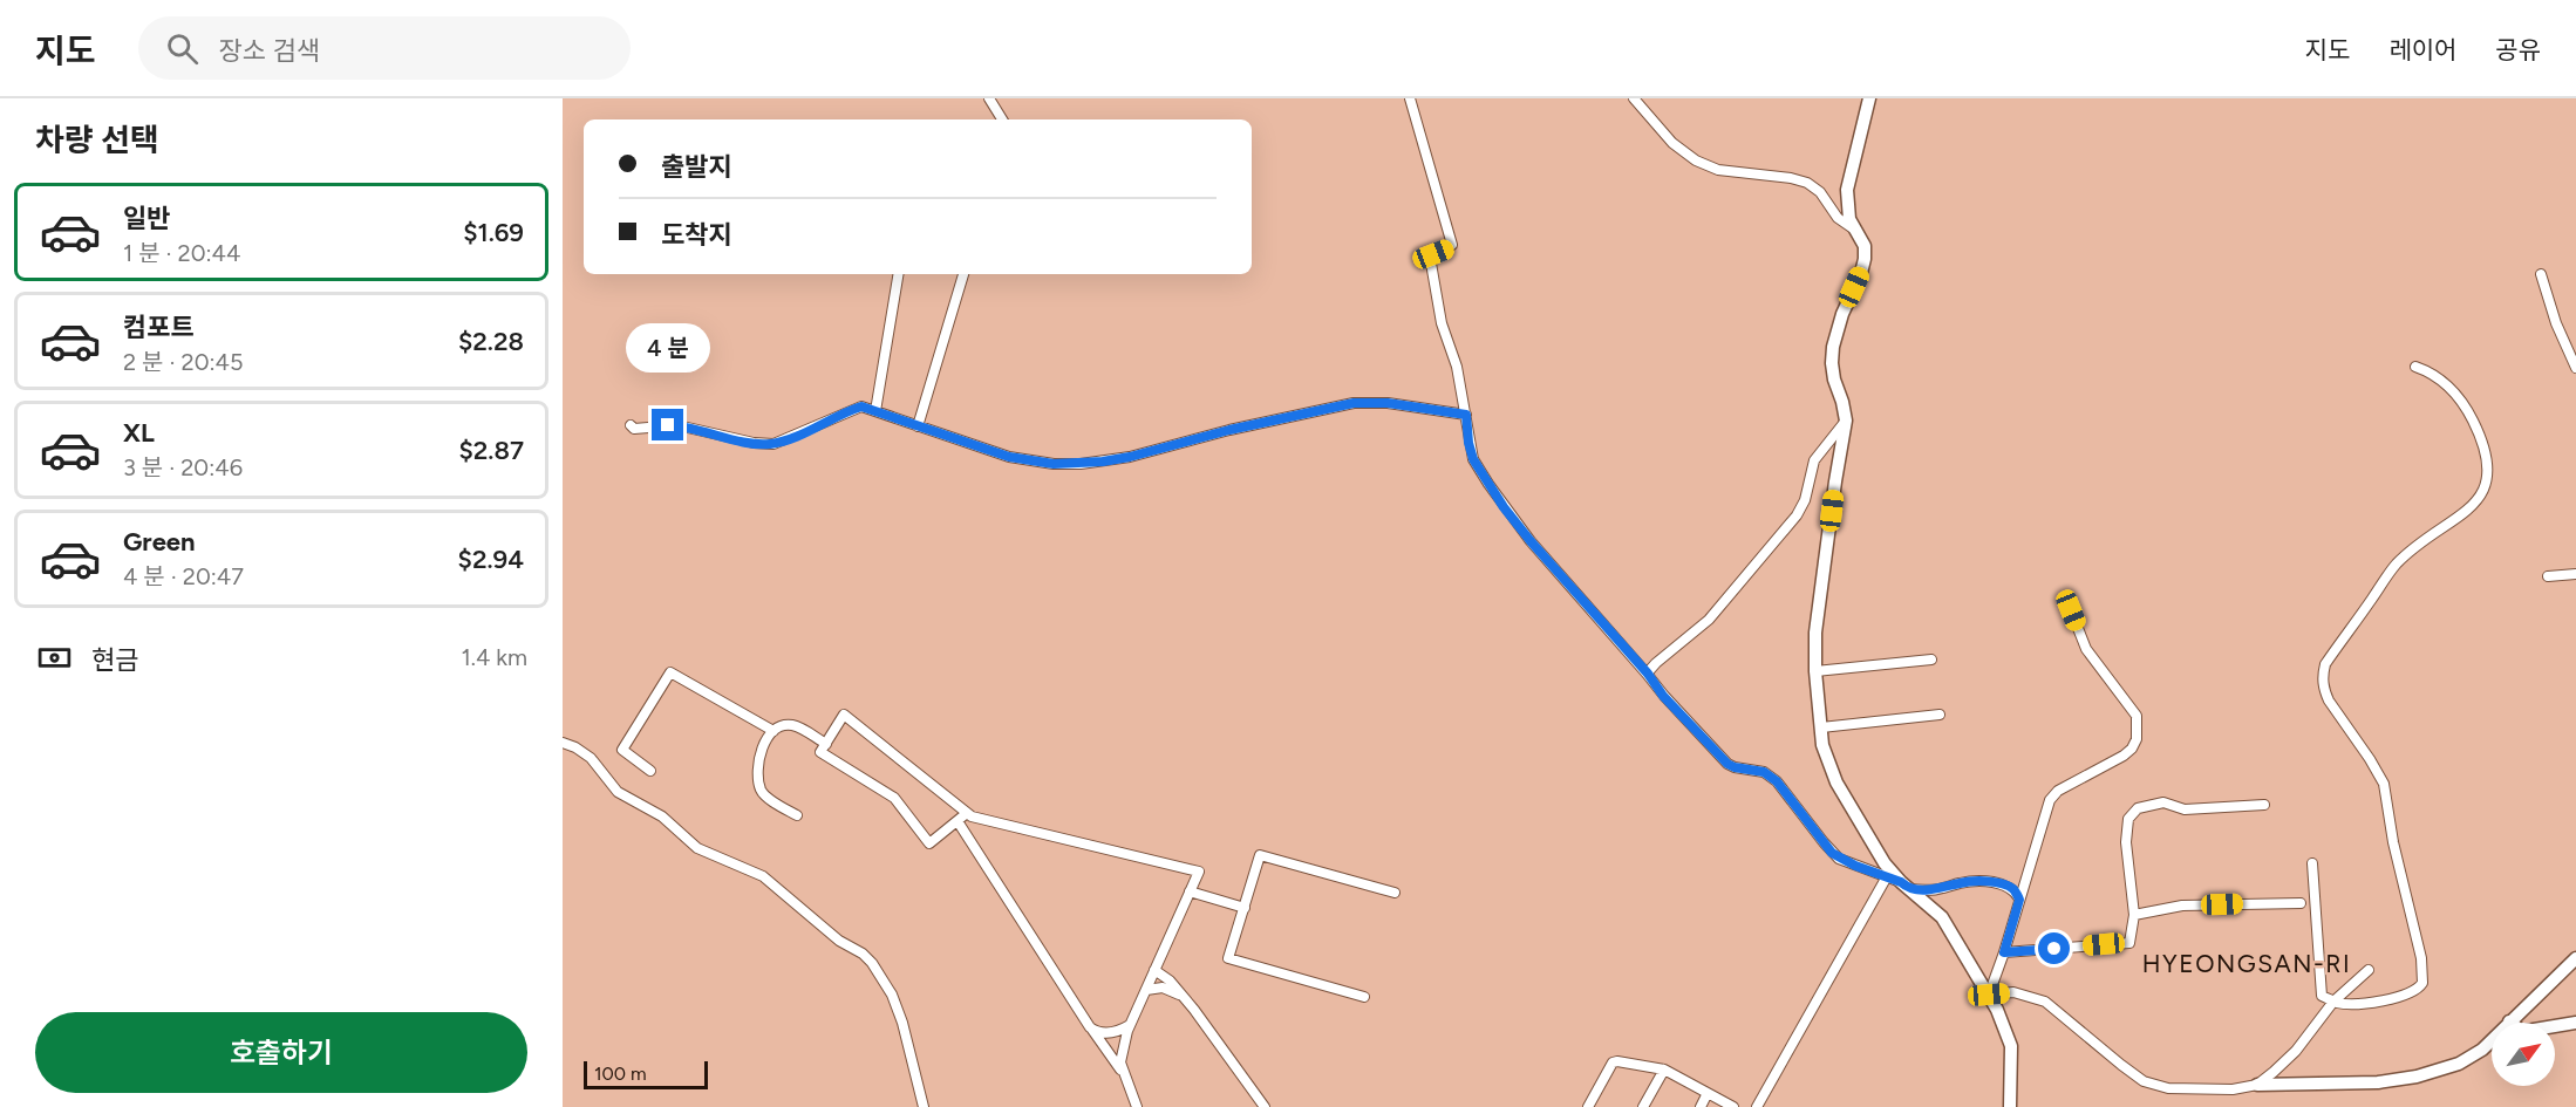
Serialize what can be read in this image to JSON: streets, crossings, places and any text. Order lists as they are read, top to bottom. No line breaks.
{"districts":["HYEONGSAN-RI"],"scale_bar":"100 m","north":"top right","page":{"header":"지도","search":"장소 검색","nav":["지도","레이어","공유"],"heading":"차량 선택","banner":["출발지","도착지"],"list":[{"name":"일반","note":"1 분 · 20:44","value":"$1.69"},{"name":"컴포트","note":"2 분 · 20:45","value":"$2.28"},{"name":"XL","note":"3 분 · 20:46","value":"$2.87"},{"name":"Green","note":"4 분 · 20:47","value":"$2.94"}],"bubble":"4 분","pay":["현금","1.4 km"],"buttons":"호출하기","scale":"100 m"}}
